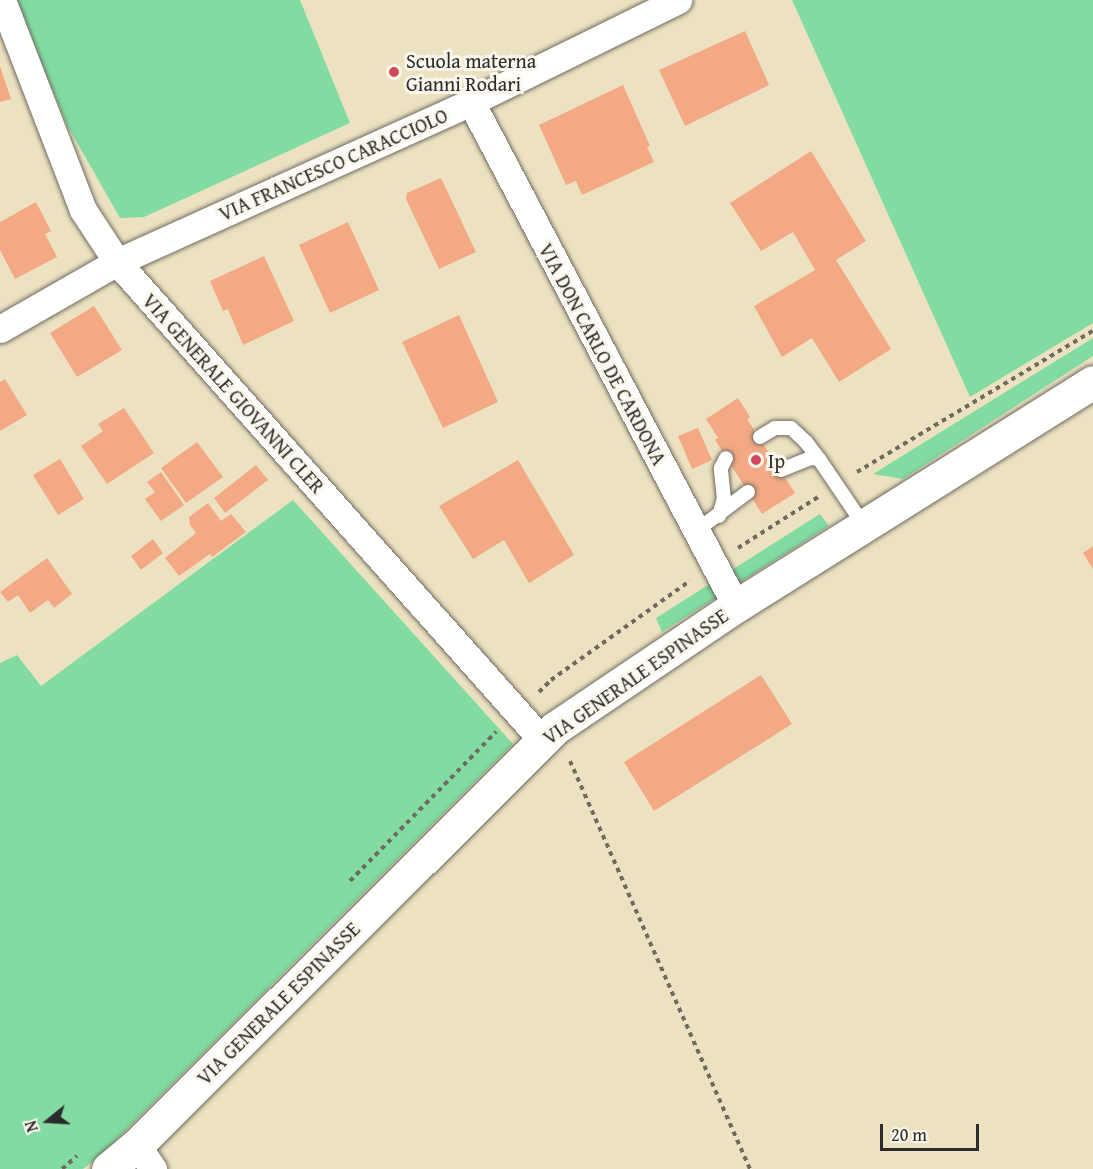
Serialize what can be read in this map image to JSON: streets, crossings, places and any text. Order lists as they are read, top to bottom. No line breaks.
{"streets":{"street":["VIA FRANCESCO CARACCIOLO","VIA DON CARLO DE CARDONA","VIA GENERALE GIOVANNI CLER","VIA GENERALE ESPINASSE"]},"crossings":[["VIA FRANCESCO CARACCIOLO","VIA DON CARLO DE CARDONA"],["VIA FRANCESCO CARACCIOLO","VIA GENERALE GIOVANNI CLER"],["VIA DON CARLO DE CARDONA","VIA GENERALE ESPINASSE"],["VIA GENERALE GIOVANNI CLER","VIA GENERALE ESPINASSE"]],"places":["Scuola materna Gianni Rodari","Ip"],"scale_bar":"20 m","north":"left"}
